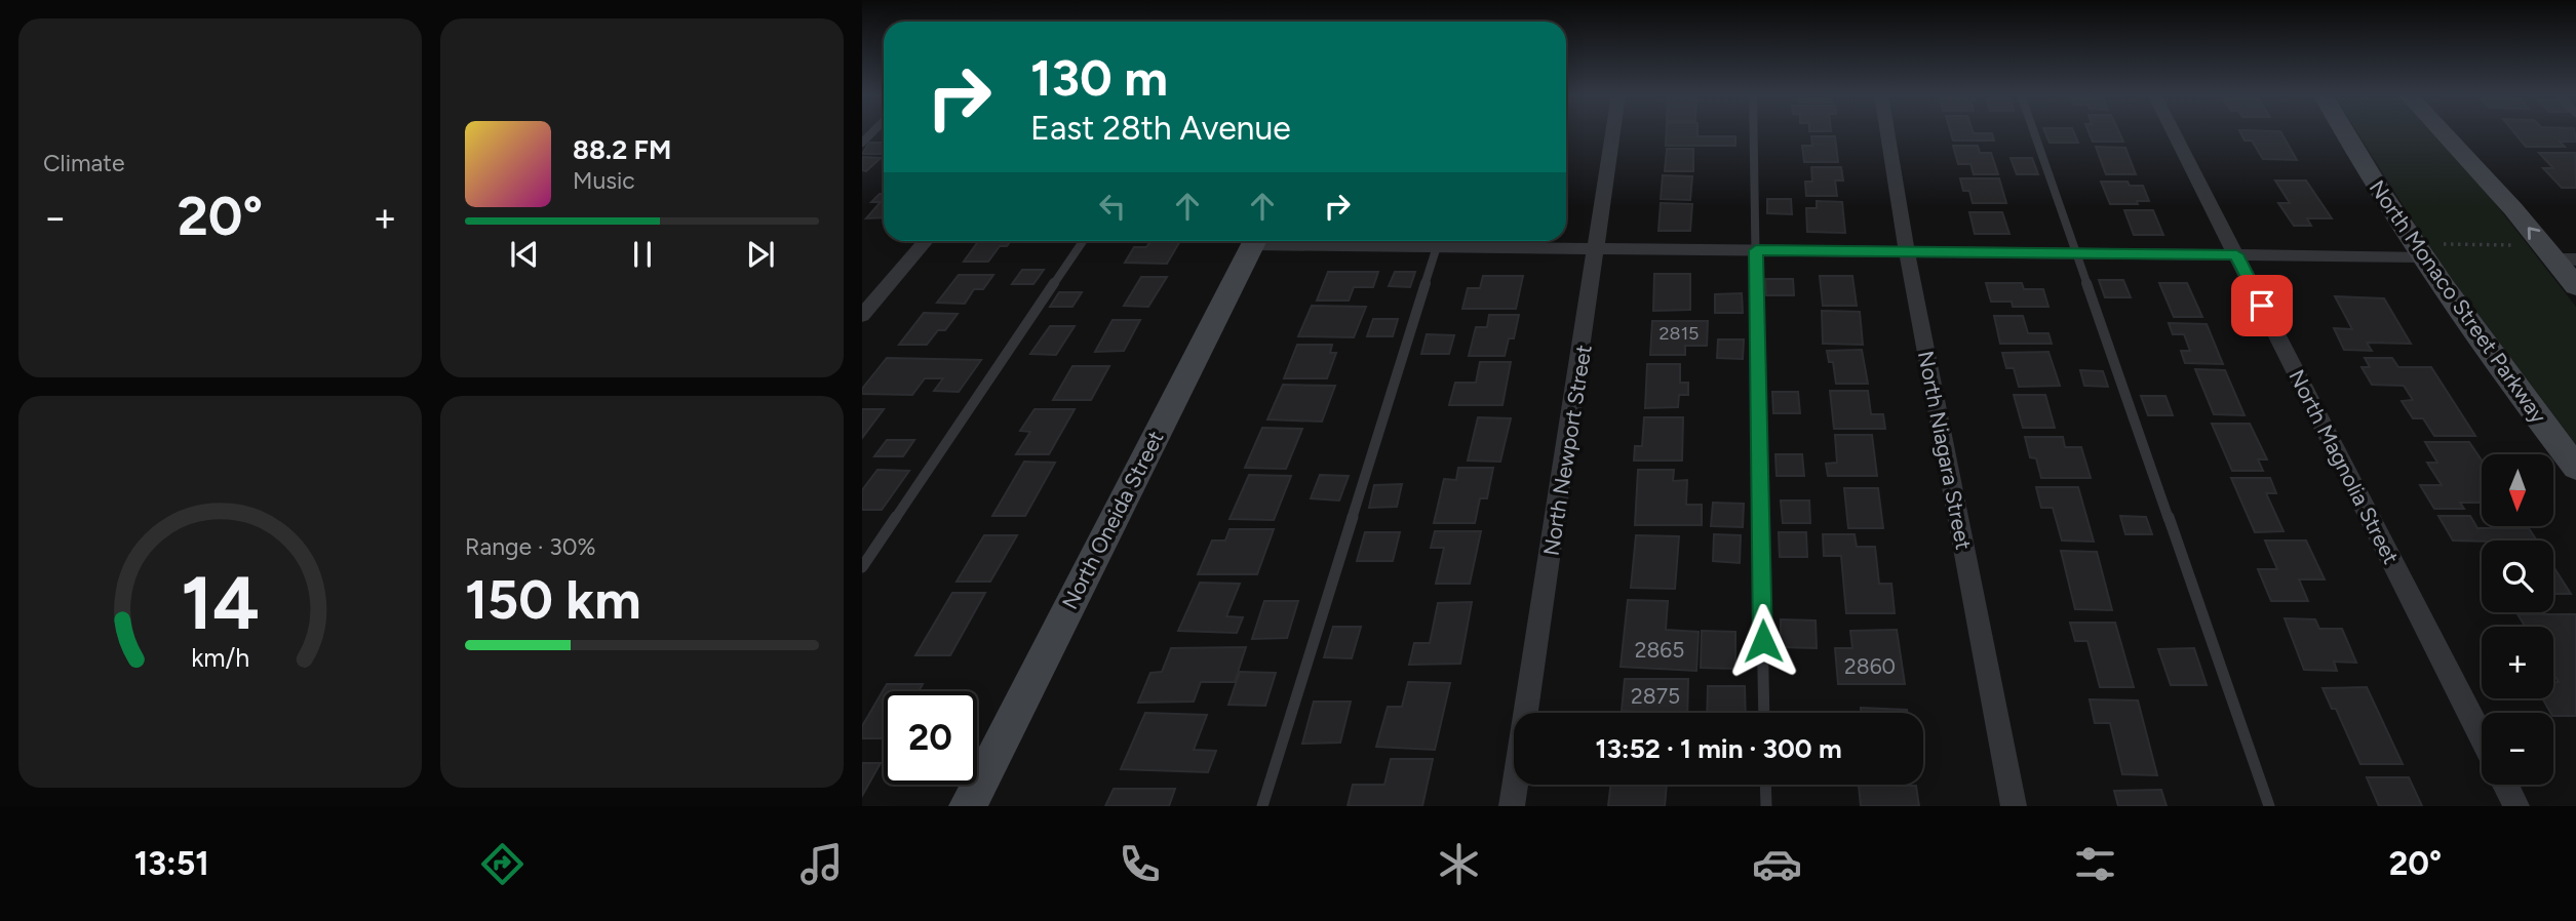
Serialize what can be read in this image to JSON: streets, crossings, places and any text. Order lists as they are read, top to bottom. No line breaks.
{"streets":{"main road":["North Monaco Street Parkway","North Oneida Street"],"street":["North Newport Street","North Niagara Street","North Magnolia Street"]},"house_numbers":["2815","2865","2860","2875"],"north":"bottom","page":{"tile":["Climate",["Range · 30%","150 km"]],"turn":["130 m","East 28th Avenue"],"song":["88.2 FM","Music"],"heat":["−","20°","+"],"map_buttons":["+","−"],"limit":"20","trip":"13:52 · 1 min · 300 m","tabs":["13:51","20°"],"gauge":["14","km/h"]}}
